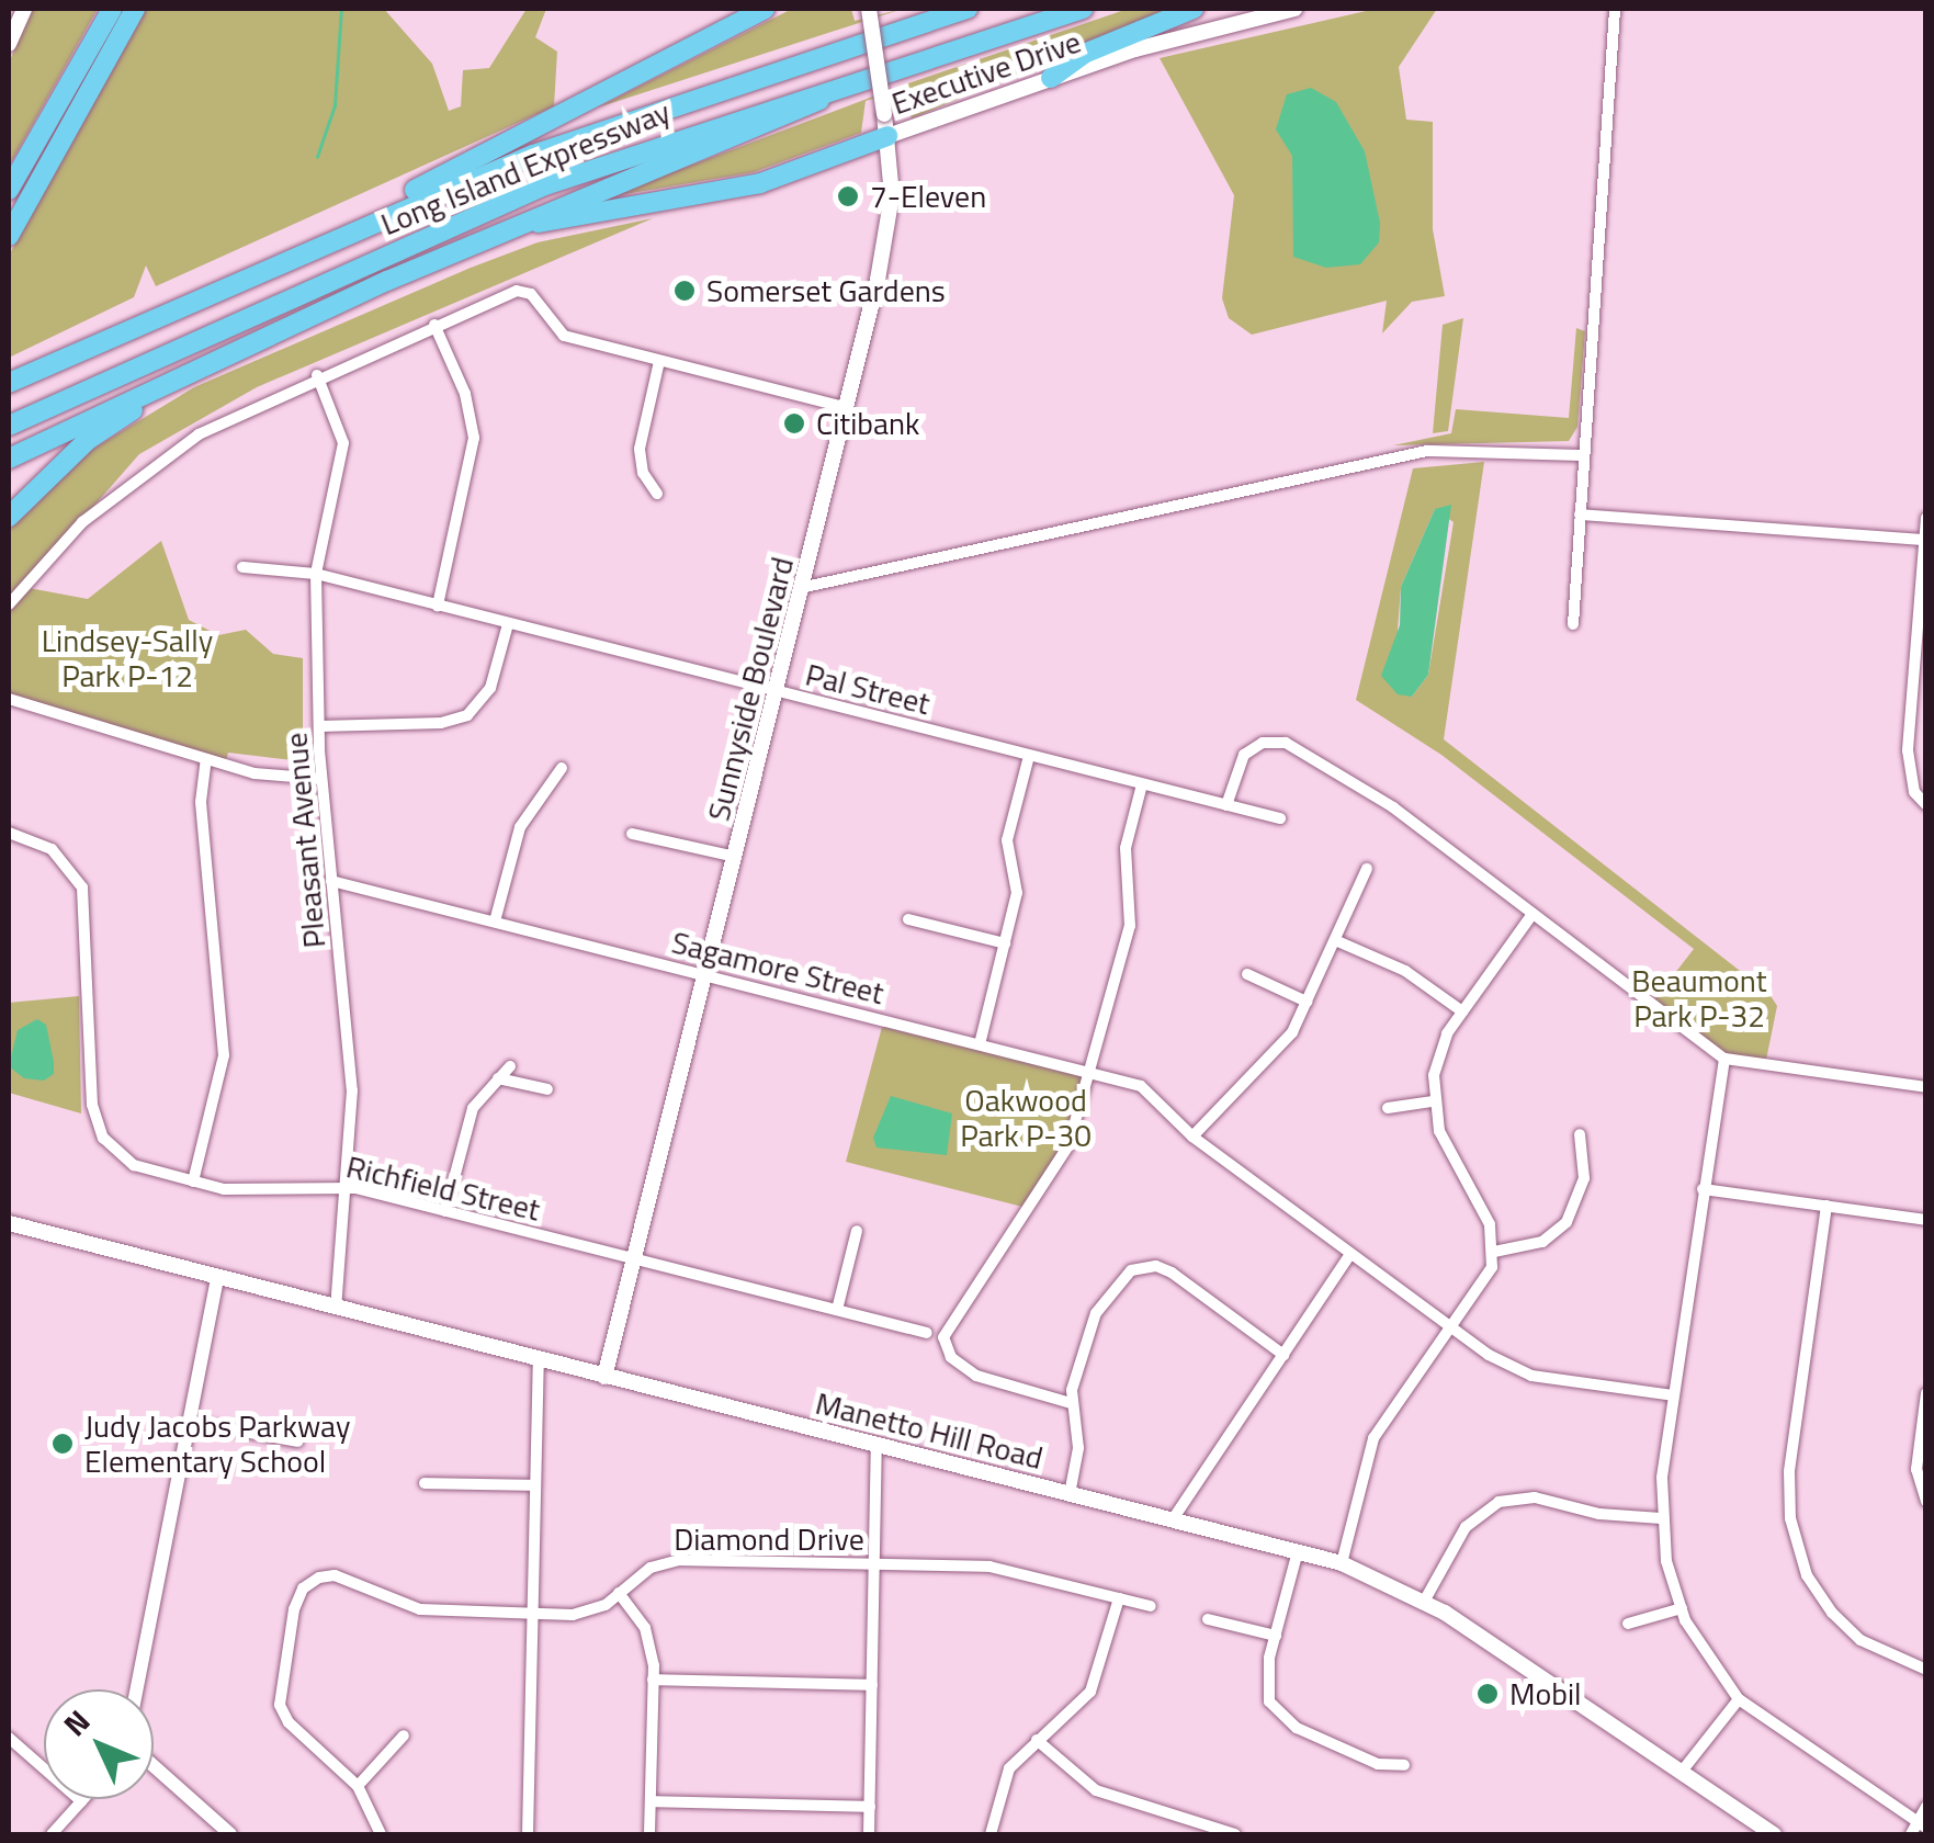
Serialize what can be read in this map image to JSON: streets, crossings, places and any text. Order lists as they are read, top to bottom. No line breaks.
{"streets":{"highway":["Long Island Expressway"],"main road":["Executive Drive","Sunnyside Boulevard","Manetto Hill Road"],"street":["Pal Street","Pleasant Avenue","Sagamore Street","Richfield Street","Diamond Drive"]},"crossings":[["Executive Drive","Sunnyside Boulevard"],["Sunnyside Boulevard","Pal Street"],["Sunnyside Boulevard","Sagamore Street"],["Sunnyside Boulevard","Richfield Street"],["Sunnyside Boulevard","Manetto Hill Road"],["Pal Street","Pleasant Avenue"],["Pleasant Avenue","Sagamore Street"],["Pleasant Avenue","Richfield Street"],["Pleasant Avenue","Manetto Hill Road"]],"parks":["Lindsey-Sally Park P-12","Beaumont Park P-32","Oakwood Park P-30"],"places":["7-Eleven","Somerset Gardens","Citibank","Judy Jacobs Parkway Elementary School","Mobil"],"north":"top left"}
